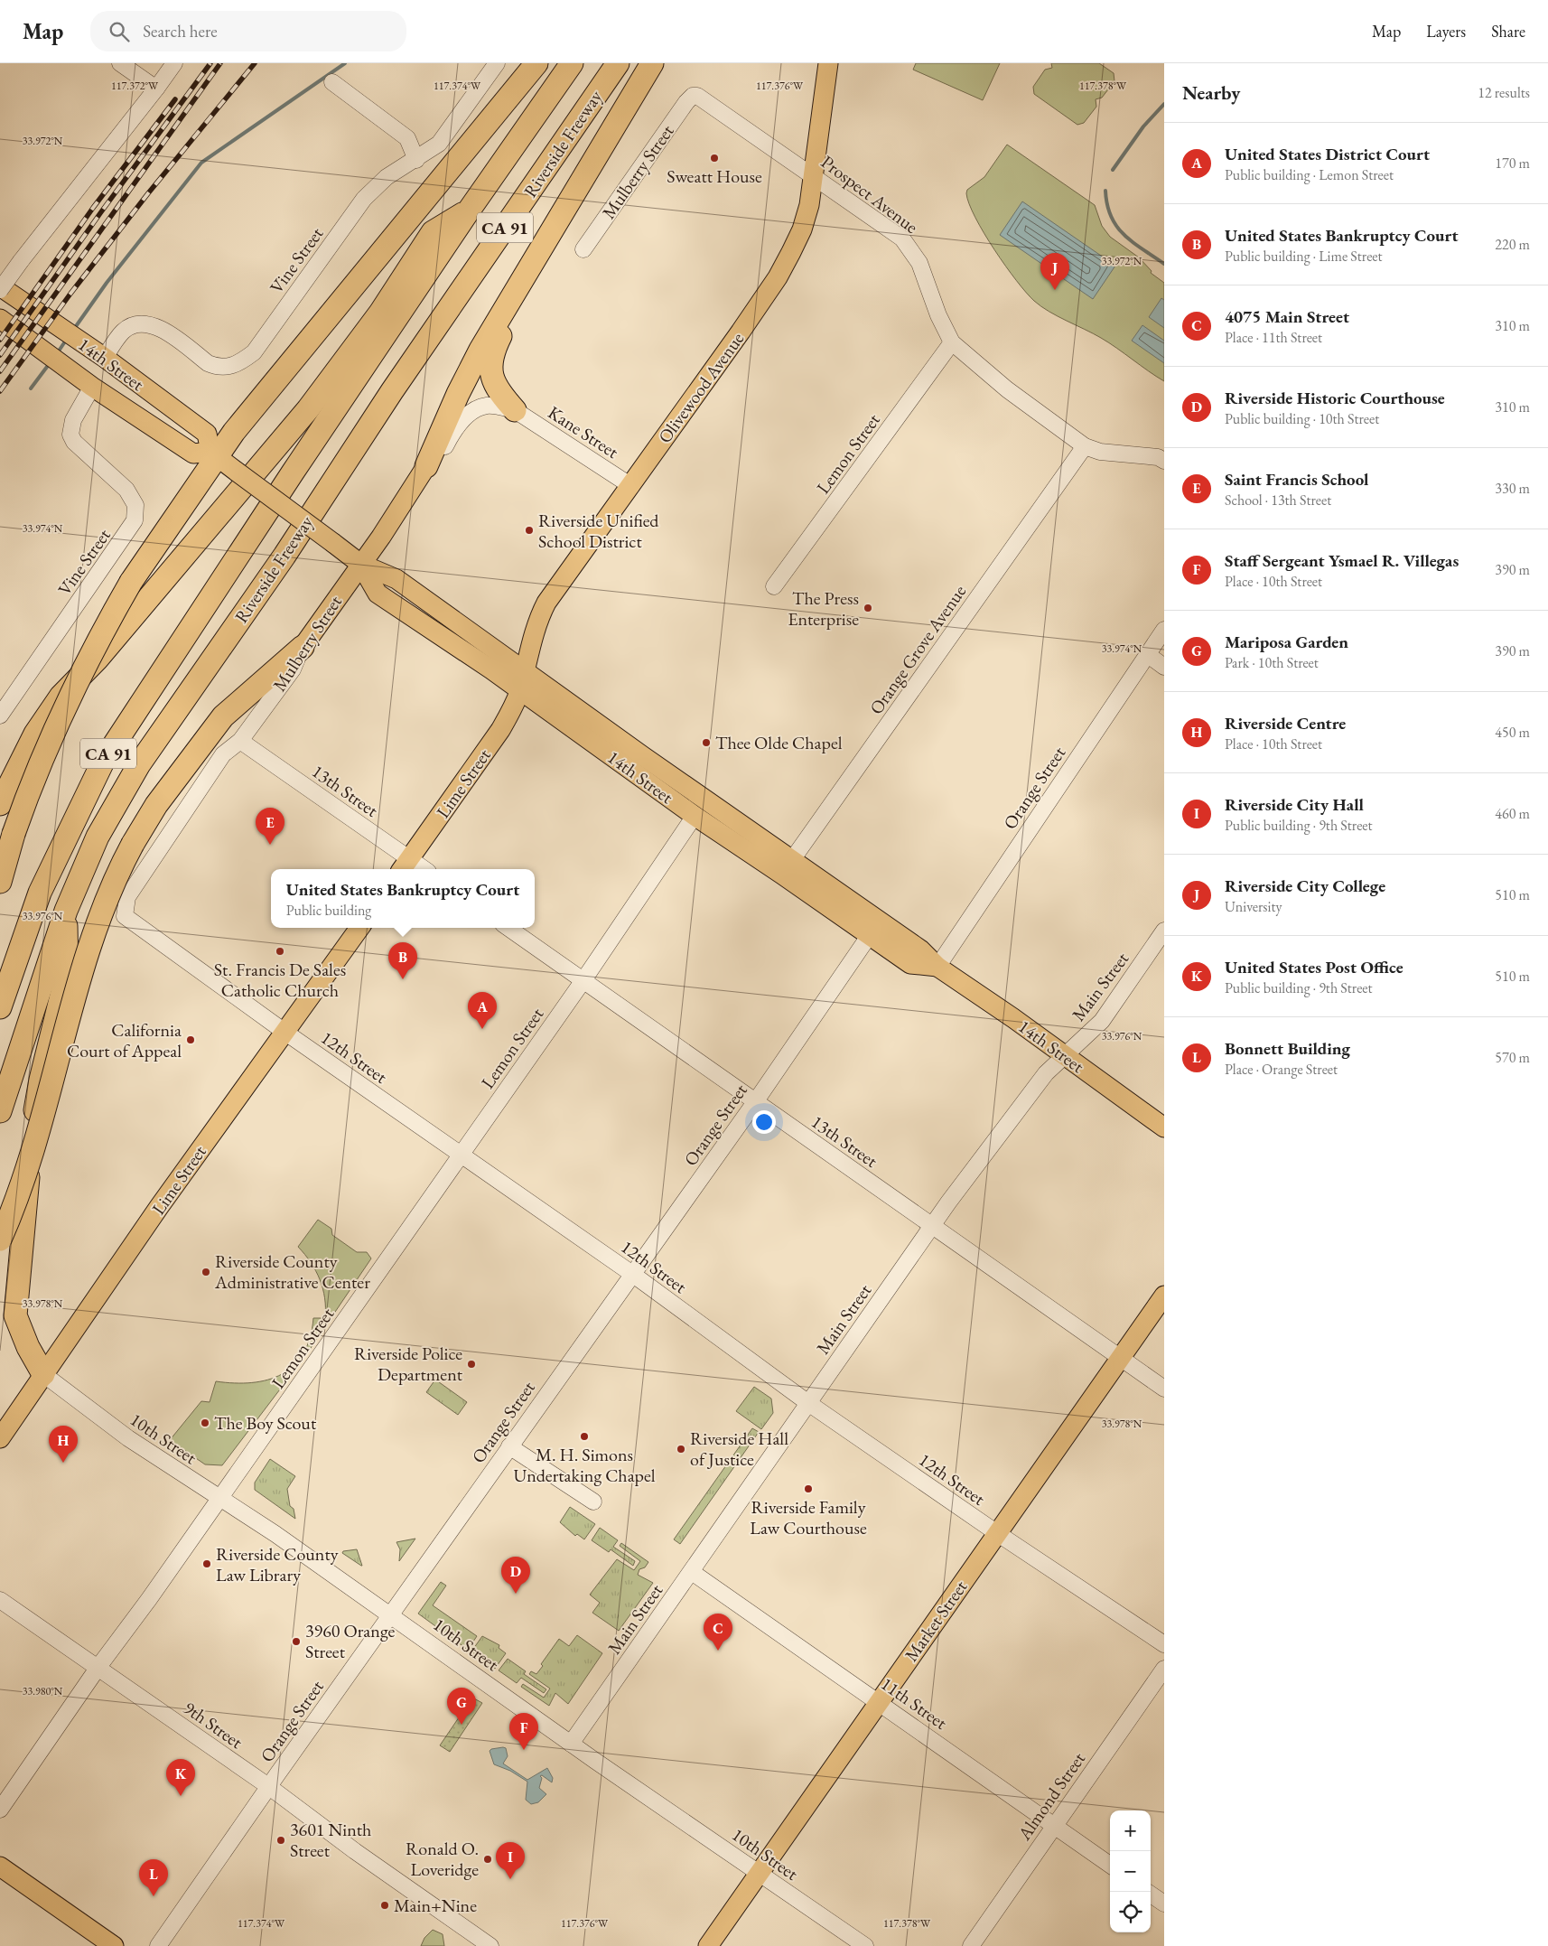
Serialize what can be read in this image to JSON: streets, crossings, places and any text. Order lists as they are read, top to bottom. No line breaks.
{"streets":{"highway":["Riverside Freeway","CA 91"],"main road":["Mulberry Street","14th Street","Olivewood Avenue","Lime Street","Market Street"],"street":["Prospect Avenue","Vine Street","Kane Street","Lemon Street","Orange Grove Avenue","Orange Street","13th Street","Main Street","12th Street","10th Street","11th Street","9th Street","Almond Street"]},"crossings":[["Mulberry Street","Prospect Avenue"],["Mulberry Street","14th Street"],["Mulberry Street","Kane Street"],["Mulberry Street","13th Street"],["Mulberry Street","12th Street"],["Prospect Avenue","Olivewood Avenue"],["Prospect Avenue","Lemon Street"],["Prospect Avenue","Orange Grove Avenue"],["Vine Street","14th Street"],["14th Street","Olivewood Avenue"],["14th Street","Lemon Street"],["14th Street","Orange Grove Avenue"],["14th Street","Lime Street"],["14th Street","Orange Street"],["14th Street","Main Street"],["Olivewood Avenue","Kane Street"],["Olivewood Avenue","Lime Street"],["Lemon Street","13th Street"],["Lemon Street","12th Street"],["Lemon Street","10th Street"],["Lemon Street","9th Street"],["Lime Street","13th Street"],["Lime Street","12th Street"],["Lime Street","10th Street"],["Orange Street","13th Street"],["Orange Street","12th Street"],["Orange Street","10th Street"],["Orange Street","9th Street"],["13th Street","Main Street"],["13th Street","Market Street"],["Main Street","12th Street"],["Main Street","10th Street"],["Main Street","11th Street"],["12th Street","Market Street"],["10th Street","Market Street"],["Market Street","11th Street"],["11th Street","Almond Street"]],"places":["Sweatt House","Riverside Unified School District","The Press Enterprise","Thee Olde Chapel","St. Francis De Sales Catholic Church","California Court of Appeal","Riverside County Administrative Center","Riverside Police Department","The Boy Scout","M. H. Simons Undertaking Chapel","Riverside Hall of Justice","Riverside Family Law Courthouse","Riverside County Law Library","3960 Orange Street","3601 Ninth Street","Ronald O. Loveridge","Main+Nine"],"page":{"header":"Map","search":"Search here","nav":["Map","Layers","Share"],"heading":["Nearby","12 results"],"list":[{"mark":"A","name":"United States District Court","note":"Public building · Lemon Street","value":"170 m"},{"mark":"B","name":"United States Bankruptcy Court","note":"Public building · Lime Street","value":"220 m"},{"mark":"C","name":"4075 Main Street","note":"Place · 11th Street","value":"310 m"},{"mark":"D","name":"Riverside Historic Courthouse","note":"Public building · 10th Street","value":"310 m"},{"mark":"E","name":"Saint Francis School","note":"School · 13th Street","value":"330 m"},{"mark":"F","name":"Staff Sergeant Ysmael R. Villegas","note":"Place · 10th Street","value":"390 m"},{"mark":"G","name":"Mariposa Garden","note":"Park · 10th Street","value":"390 m"},{"mark":"H","name":"Riverside Centre","note":"Place · 10th Street","value":"450 m"},{"mark":"I","name":"Riverside City Hall","note":"Public building · 9th Street","value":"460 m"},{"mark":"J","name":"Riverside City College","note":"University","value":"510 m"},{"mark":"K","name":"United States Post Office","note":"Public building · 9th Street","value":"510 m"},{"mark":"L","name":"Bonnett Building","note":"Place · Orange Street","value":"570 m"}],"pins":["J","E","B","A","H","D","C","G","F","K","I","L"],"popup":["United States Bankruptcy Court","Public building"],"map_buttons":["+","−"]},"coordinates":["117.372°W","117.374°W","117.376°W","117.378°W","33.972°N","33.974°N","33.976°N","33.978°N","33.980°N"]}
